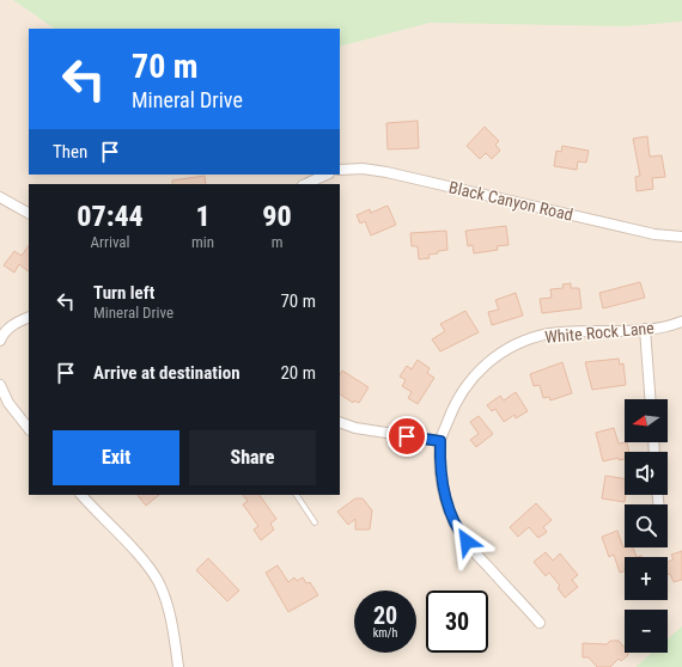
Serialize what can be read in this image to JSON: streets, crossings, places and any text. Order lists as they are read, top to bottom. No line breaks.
{"streets":{"street":["Black Canyon Road","White Rock Lane"]},"north":"left","page":{"turn":["70 m","Mineral Drive"],"then":"Then","eta":["07:44","Arrival","1","min","90","m"],"list":[{"name":"Turn left","note":"Mineral Drive","value":"70 m"},{"name":"Arrive at destination","value":"20 m"}],"map_buttons":["+","−"],"buttons":["Exit","Share"],"speed":"20 km/h","limit":"30"}}
